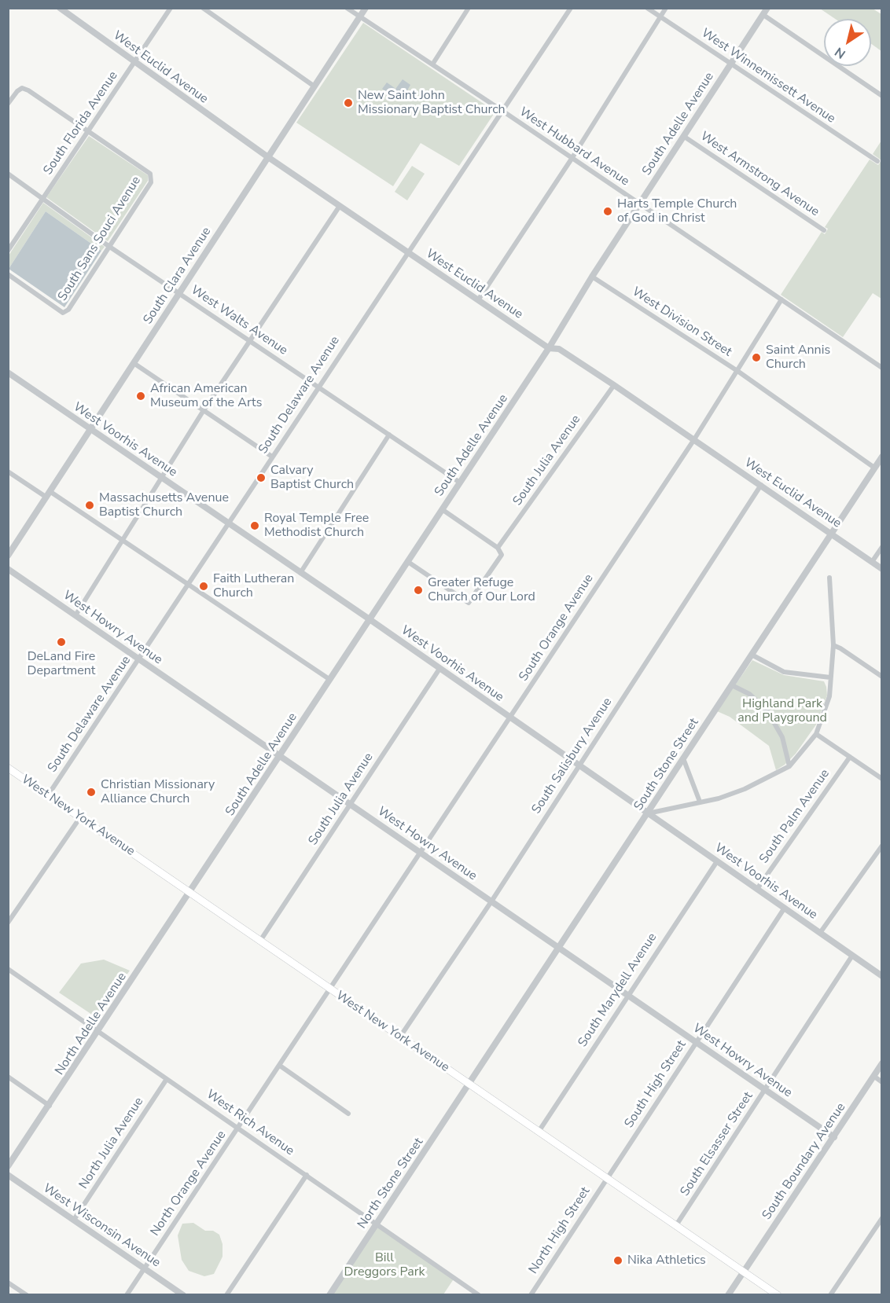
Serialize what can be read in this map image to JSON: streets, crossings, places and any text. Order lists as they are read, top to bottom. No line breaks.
{"streets":{"main road":["West New York Avenue"],"street":["West Euclid Avenue","West Winnemissett Avenue","South Florida Avenue","South Adelle Avenue","West Hubbard Avenue","West Armstrong Avenue","South Sans Souci Avenue","South Clara Avenue","West Walts Avenue","West Division Street","South Delaware Avenue","West Voorhis Avenue","South Julia Avenue","West Howry Avenue","South Orange Avenue","South Salisbury Avenue","South Stone Street","South Palm Avenue","South Marydell Avenue","North Adelle Avenue","South High Street","West Rich Avenue","North Julia Avenue","South Elsasser Street","South Boundary Avenue","North Orange Avenue","North Stone Street","West Wisconsin Avenue","North High Street"]},"crossings":[["West Euclid Avenue","South Florida Avenue"],["West Euclid Avenue","South Adelle Avenue"],["West Euclid Avenue","South Clara Avenue"],["West Euclid Avenue","South Delaware Avenue"],["West Euclid Avenue","South Julia Avenue"],["West Euclid Avenue","South Orange Avenue"],["West Euclid Avenue","South Salisbury Avenue"],["West Euclid Avenue","South Stone Street"],["West Winnemissett Avenue","South Adelle Avenue"],["South Florida Avenue","South Sans Souci Avenue"],["South Florida Avenue","West Walts Avenue"],["South Adelle Avenue","West Hubbard Avenue"],["South Adelle Avenue","West Armstrong Avenue"],["South Adelle Avenue","West Walts Avenue"],["South Adelle Avenue","West Division Street"],["South Adelle Avenue","West Voorhis Avenue"],["South Adelle Avenue","West Howry Avenue"],["South Adelle Avenue","West New York Avenue"],["South Adelle Avenue","North Adelle Avenue"],["West Hubbard Avenue","South Clara Avenue"],["West Hubbard Avenue","South Delaware Avenue"],["West Hubbard Avenue","South Orange Avenue"],["South Sans Souci Avenue","West Walts Avenue"],["South Clara Avenue","West Walts Avenue"],["South Clara Avenue","West Voorhis Avenue"],["West Walts Avenue","South Delaware Avenue"],["West Division Street","South Orange Avenue"],["West Division Street","South Stone Street"],["South Delaware Avenue","West Voorhis Avenue"],["South Delaware Avenue","West Howry Avenue"],["South Delaware Avenue","West New York Avenue"],["West Voorhis Avenue","South Julia Avenue"],["West Voorhis Avenue","South Orange Avenue"],["West Voorhis Avenue","South Salisbury Avenue"],["West Voorhis Avenue","South Stone Street"],["West Voorhis Avenue","South Palm Avenue"],["West Voorhis Avenue","South Marydell Avenue"],["West Voorhis Avenue","South High Street"],["West Voorhis Avenue","South Elsasser Street"],["South Julia Avenue","West Howry Avenue"],["South Julia Avenue","West New York Avenue"],["West Howry Avenue","South Orange Avenue"],["West Howry Avenue","South Salisbury Avenue"],["West Howry Avenue","South Stone Street"],["West Howry Avenue","South Marydell Avenue"],["West Howry Avenue","South High Street"],["West Howry Avenue","South Elsasser Street"],["West Howry Avenue","South Boundary Avenue"],["South Orange Avenue","West New York Avenue"],["South Orange Avenue","North Orange Avenue"],["South Salisbury Avenue","West New York Avenue"],["South Stone Street","West New York Avenue"],["South Stone Street","North Stone Street"],["West New York Avenue","South Marydell Avenue"],["West New York Avenue","North Adelle Avenue"],["West New York Avenue","South High Street"],["West New York Avenue","South Elsasser Street"],["West New York Avenue","South Boundary Avenue"],["West New York Avenue","North Orange Avenue"],["West New York Avenue","North Stone Street"],["West New York Avenue","North High Street"],["North Adelle Avenue","West Rich Avenue"],["South High Street","North High Street"],["West Rich Avenue","North Julia Avenue"],["West Rich Avenue","North Orange Avenue"],["West Rich Avenue","North Stone Street"],["North Julia Avenue","West Wisconsin Avenue"],["North Orange Avenue","West Wisconsin Avenue"]],"parks":["Highland Park and Playground","Bill Dreggors Park"],"places":["New Saint John Missionary Baptist Church","Harts Temple Church of God in Christ","Saint Annis Church","African American Museum of the Arts","Calvary Baptist Church","Massachusetts Avenue Baptist Church","Royal Temple Free Methodist Church","Faith Lutheran Church","Greater Refuge Church of Our Lord","DeLand Fire Department","Christian Missionary Alliance Church","Nika Athletics"],"north":"bottom left"}
